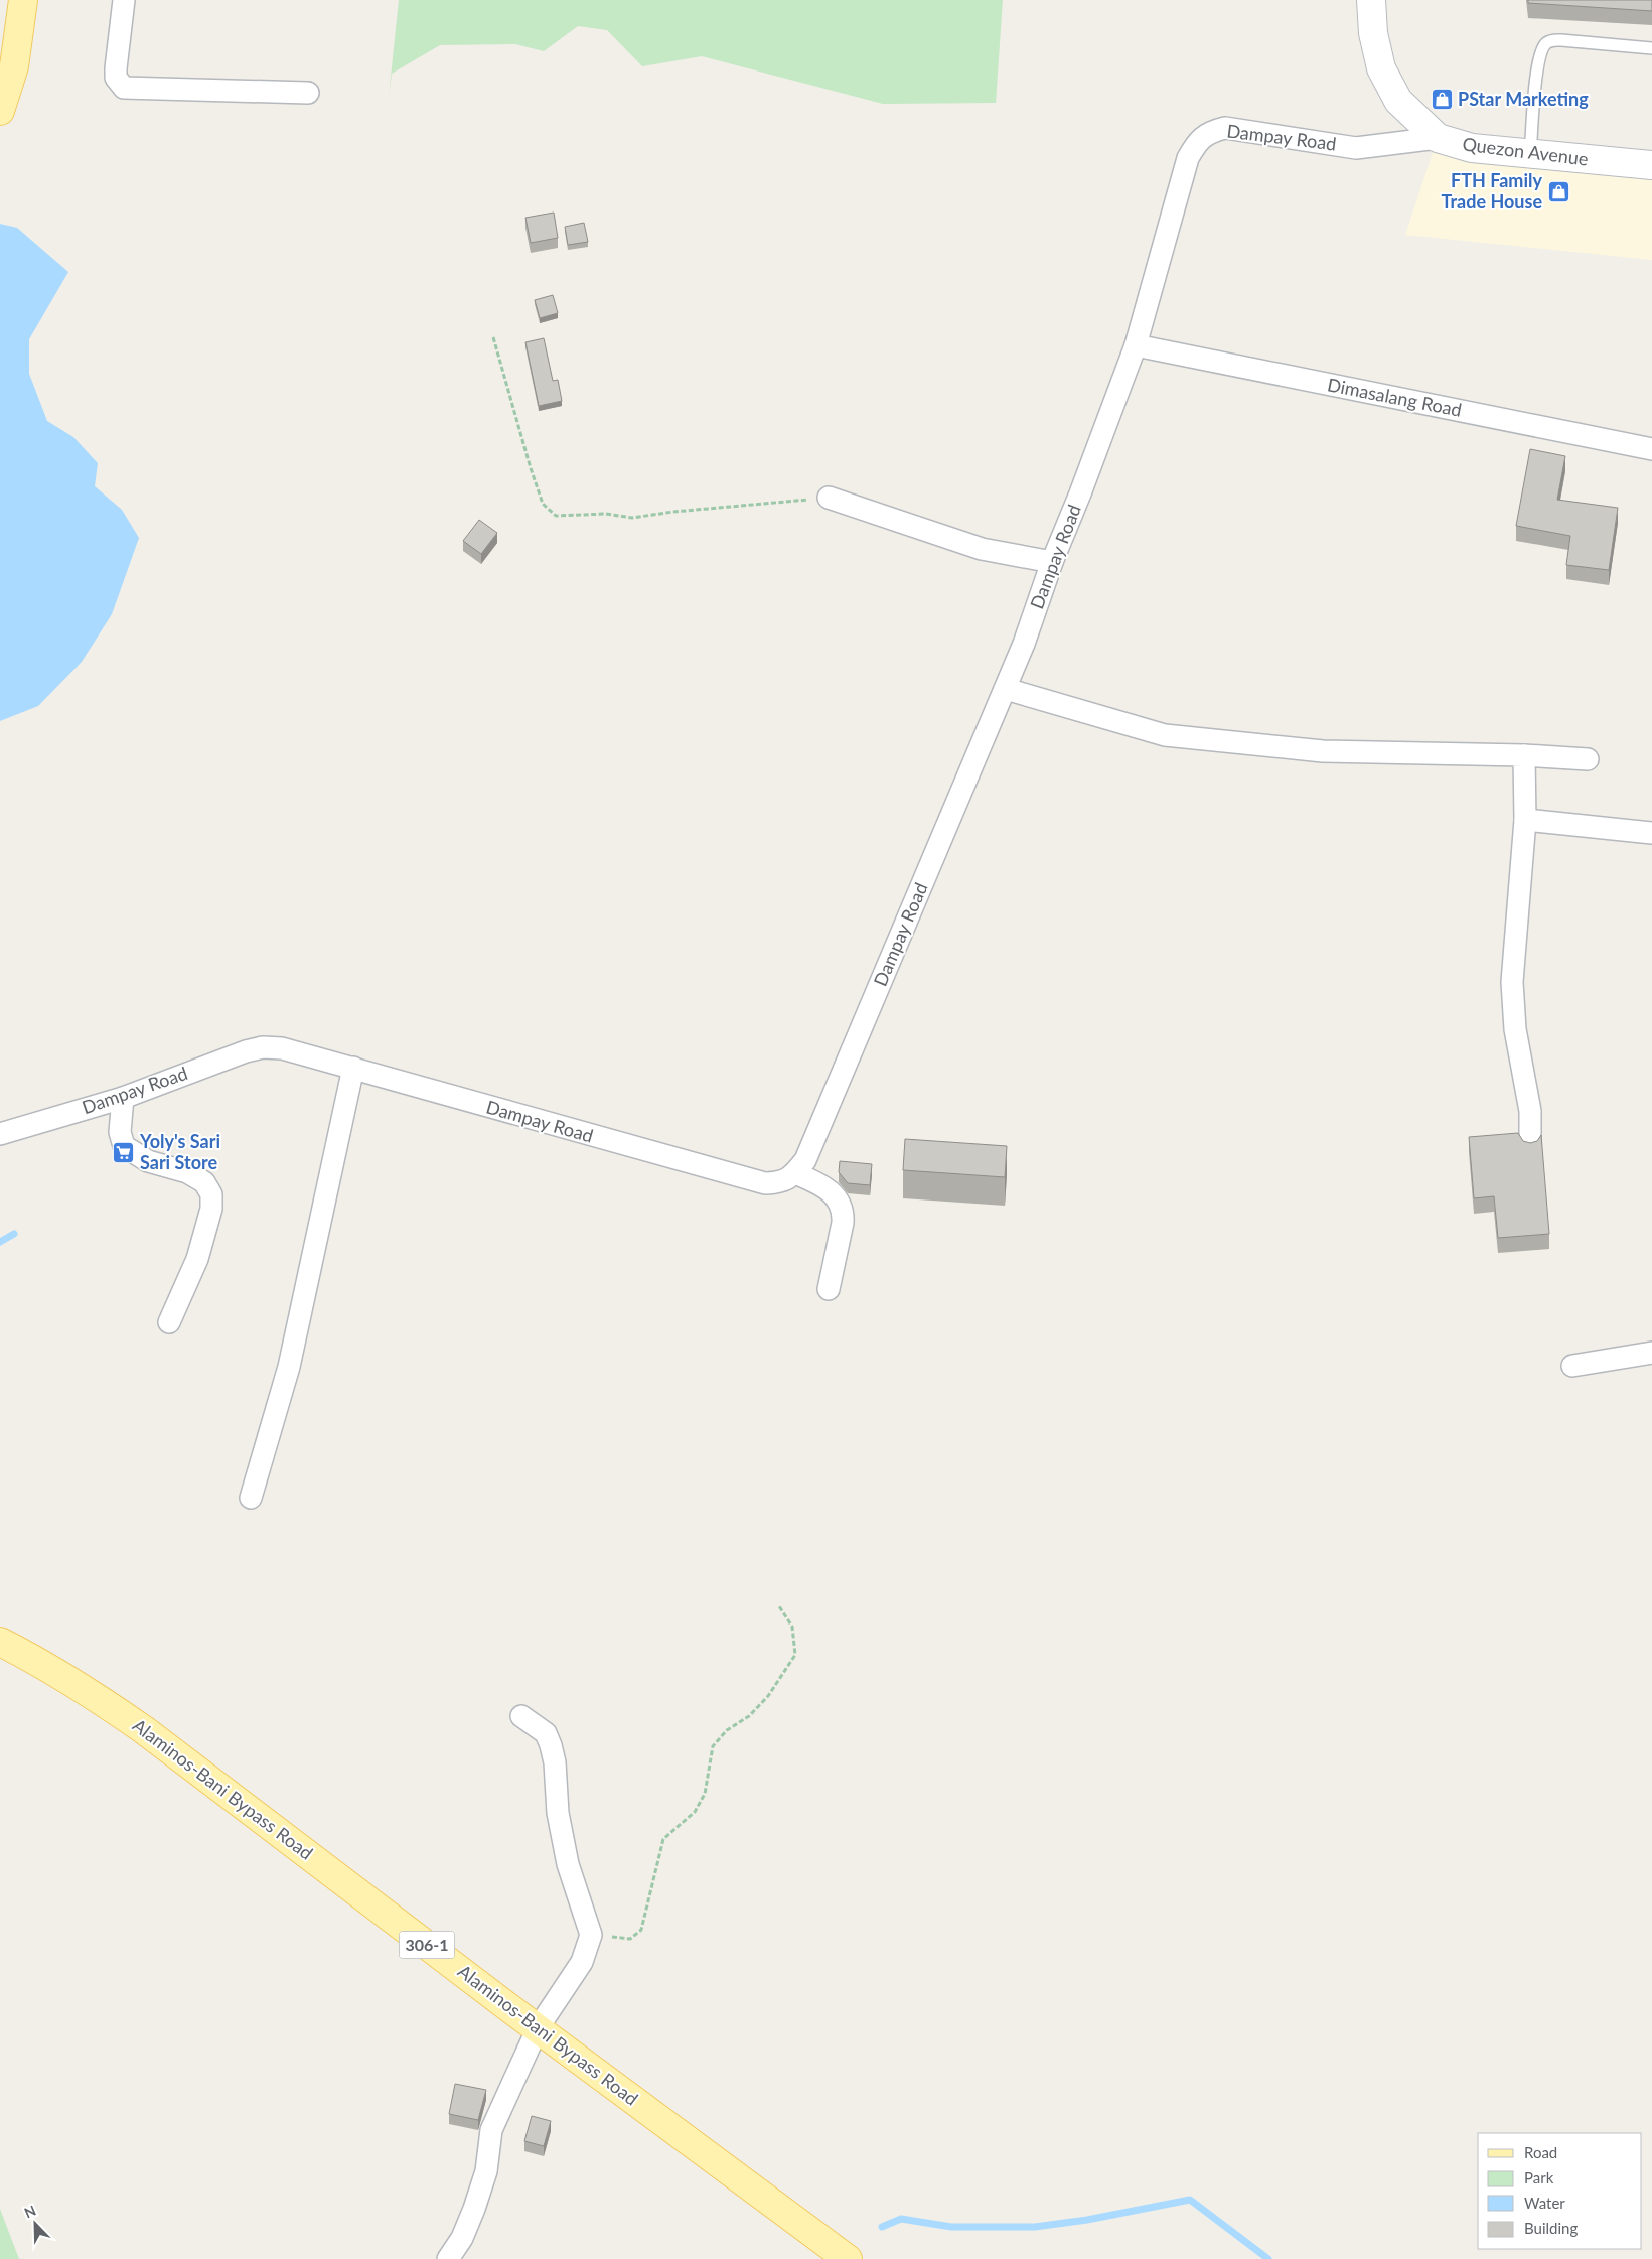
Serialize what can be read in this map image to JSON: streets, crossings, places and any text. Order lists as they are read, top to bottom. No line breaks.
{"streets":{"main road":["Quezon Avenue","Alaminos-Bani Bypass Road","306-1"],"street":["Dampay Road","Dimasalang Road"]},"crossings":[["Dampay Road","Quezon Avenue"],["Dampay Road","Dimasalang Road"]],"places":{"shop":["PStar Marketing","FTH Family Trade House"],"supermarket":["Yoly's Sari Sari Store"]},"legend":["Road","Park","Water","Building"],"north":"top left"}
